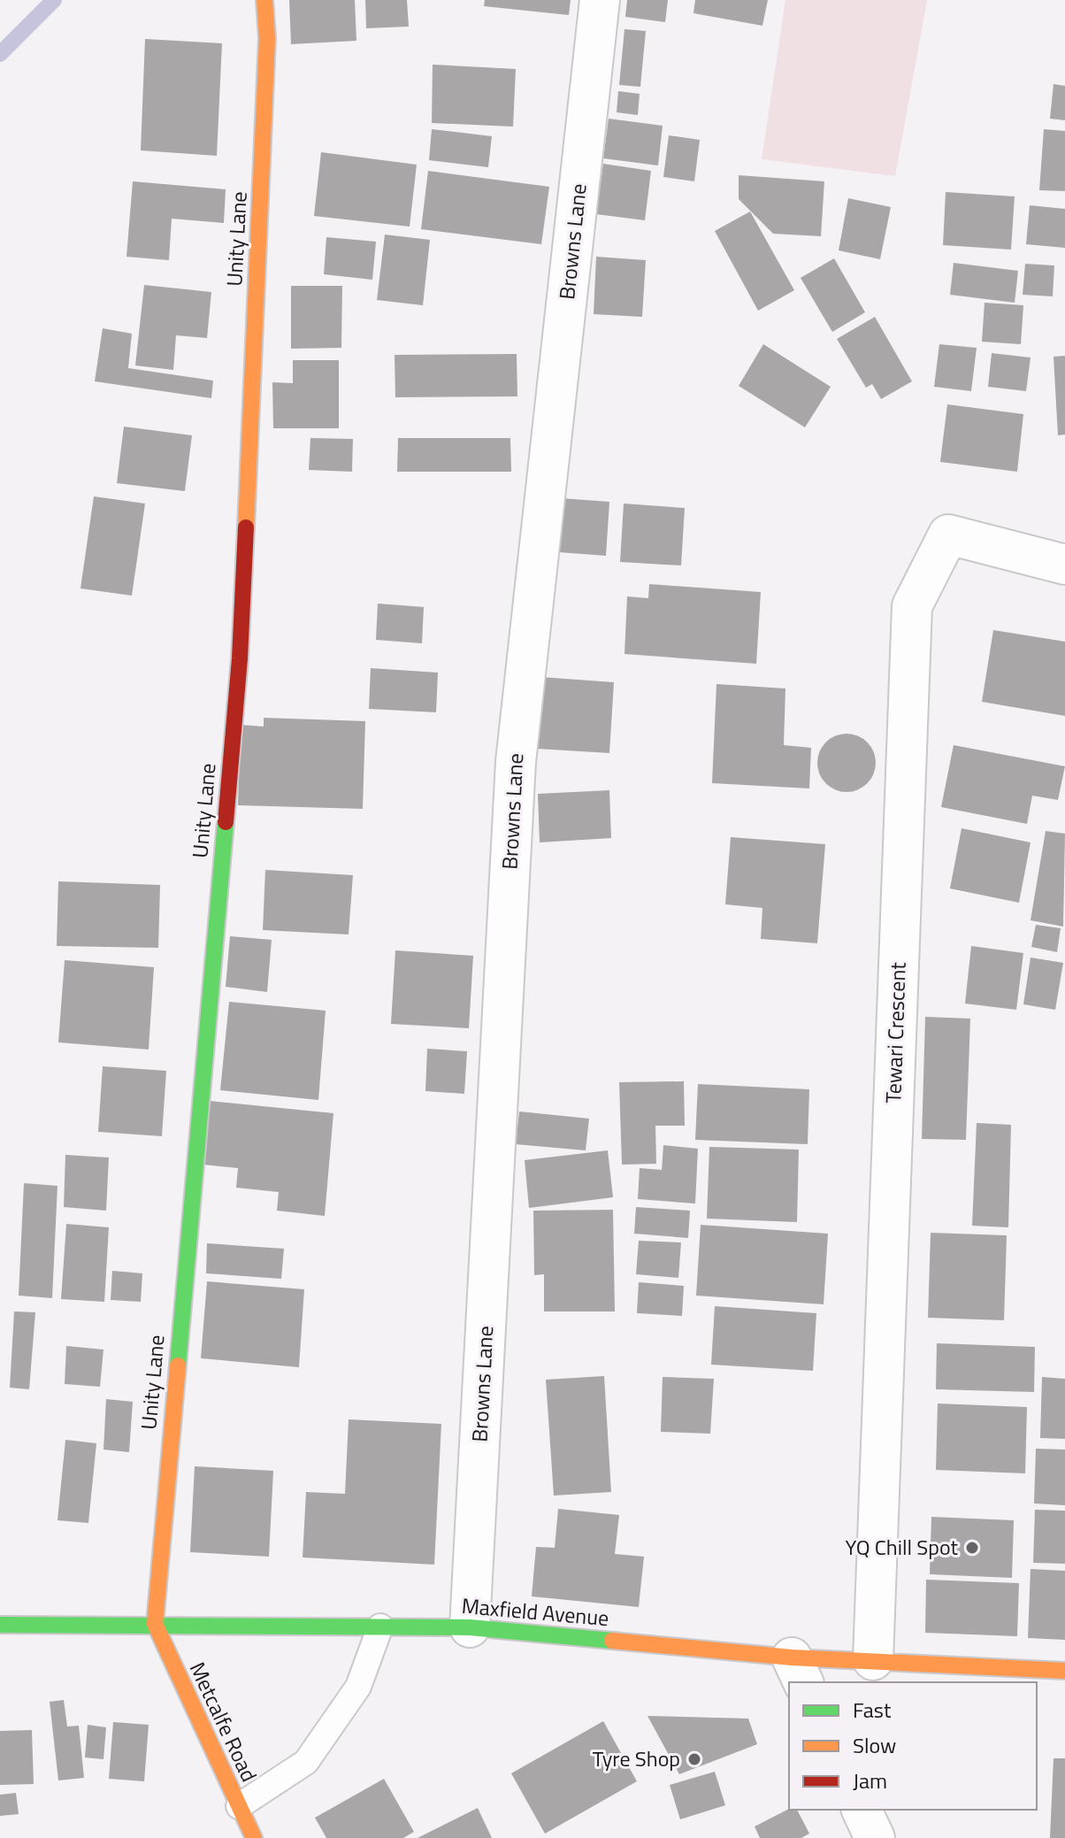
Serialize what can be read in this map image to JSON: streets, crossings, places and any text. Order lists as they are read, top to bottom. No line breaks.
{"streets":{"street":["Unity Lane","Browns Lane","Tewari Crescent","Maxfield Avenue","Metcalfe Road"]},"crossings":[["Unity Lane","Maxfield Avenue"],["Unity Lane","Metcalfe Road"],["Browns Lane","Maxfield Avenue"],["Tewari Crescent","Maxfield Avenue"],["Maxfield Avenue","Metcalfe Road"]],"places":["YQ Chill Spot","Tyre Shop"],"legend":["Fast","Slow","Jam"]}
